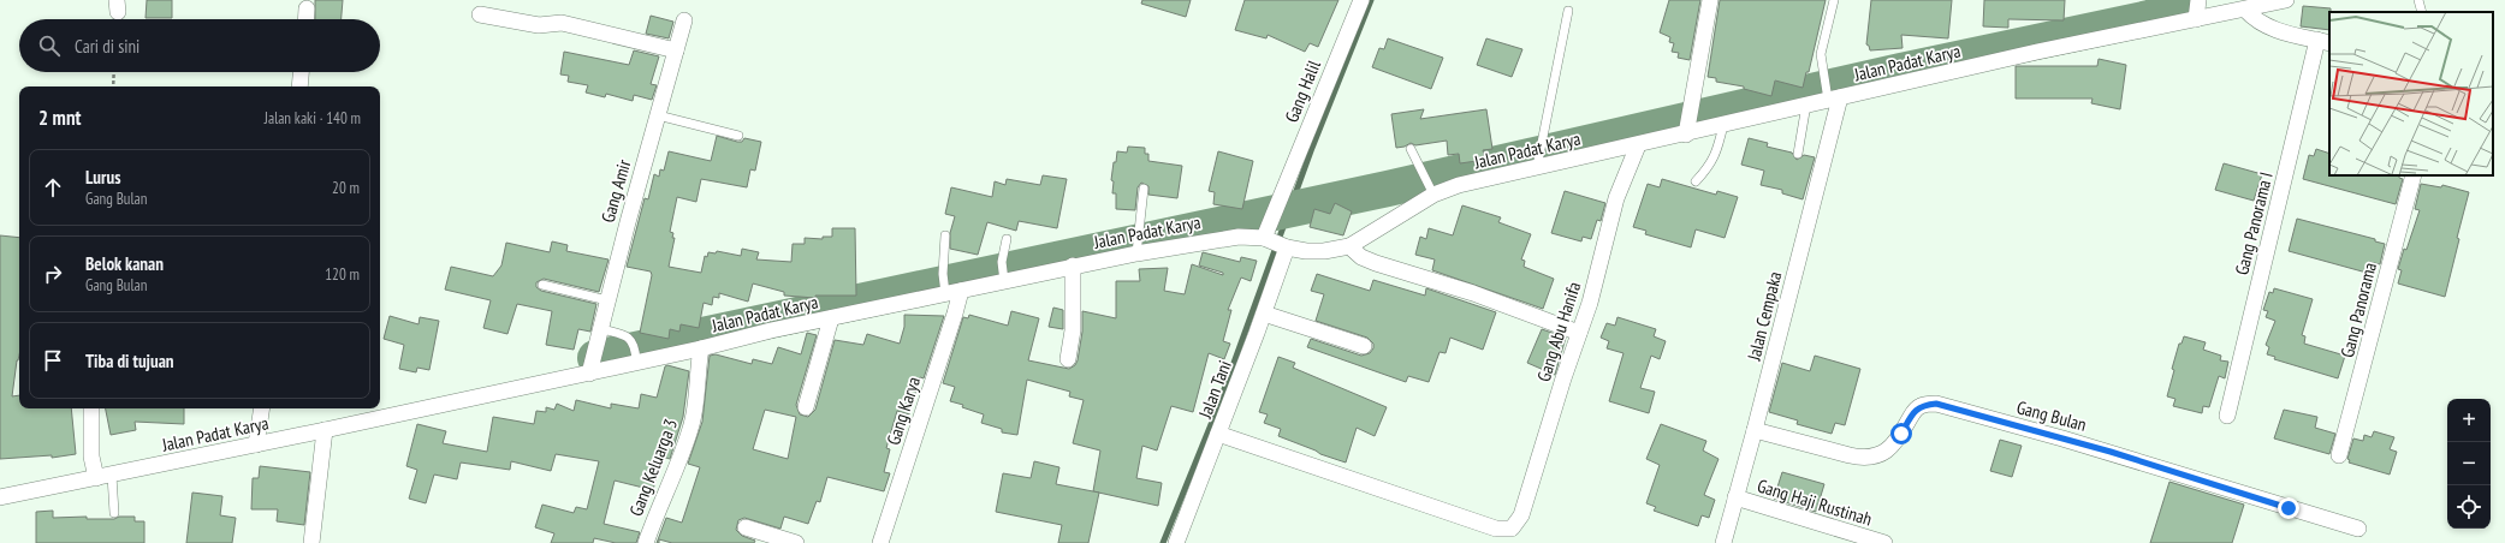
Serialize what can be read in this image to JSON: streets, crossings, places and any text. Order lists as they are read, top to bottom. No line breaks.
{"streets":{"street":["Jalan Padat Karya","Gang Halil","Gang Amir","Gang Panorama I","Gang Panorama","Jalan Cempaka","Gang Abu Hanifa","Jalan Tani","Gang Karya","Gang Bulan","Gang Keluarga 3","Gang Haji Rustinah"]},"crossings":[["Jalan Padat Karya","Gang Halil"],["Jalan Padat Karya","Gang Amir"],["Jalan Padat Karya","Jalan Cempaka"],["Jalan Padat Karya","Gang Abu Hanifa"],["Jalan Padat Karya","Jalan Tani"],["Jalan Padat Karya","Gang Karya"],["Jalan Padat Karya","Gang Keluarga 3"],["Gang Halil","Jalan Tani"],["Jalan Cempaka","Gang Bulan"],["Jalan Cempaka","Gang Haji Rustinah"],["Gang Abu Hanifa","Jalan Tani"]],"page":{"search":"Cari di sini","heading":["2 mnt","Jalan kaki · 140 m"],"list":[["Lurus","Gang Bulan","20 m"],["Belok kanan","Gang Bulan","120 m"],"Tiba di tujuan"],"map_buttons":["+","−"]}}
